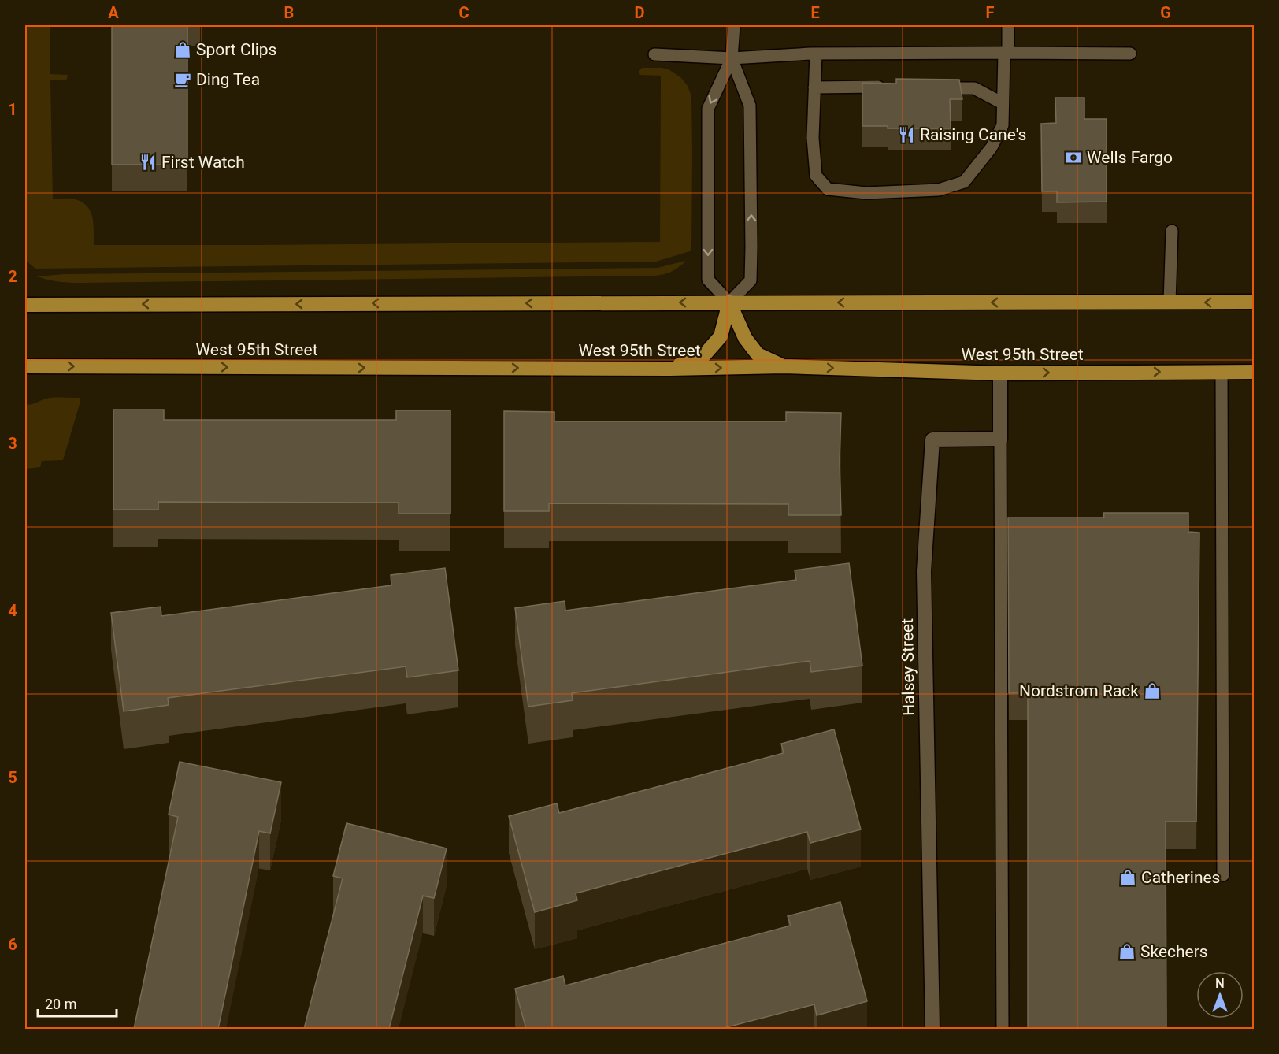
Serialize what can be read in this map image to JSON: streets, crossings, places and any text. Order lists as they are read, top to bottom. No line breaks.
{"streets":{"main road":["West 95th Street"],"street":["Halsey Street"]},"places":{"shop":["Sport Clips","Nordstrom Rack","Catherines","Skechers"],"cafe":["Ding Tea"],"restaurant":["Raising Cane's","First Watch"],"bank":["Wells Fargo"]},"scale_bar":"20 m","north":"top","grid":{"columns":["A","B","C","D","E","F","G"],"rows":["1","2","3","4","5","6"]}}
